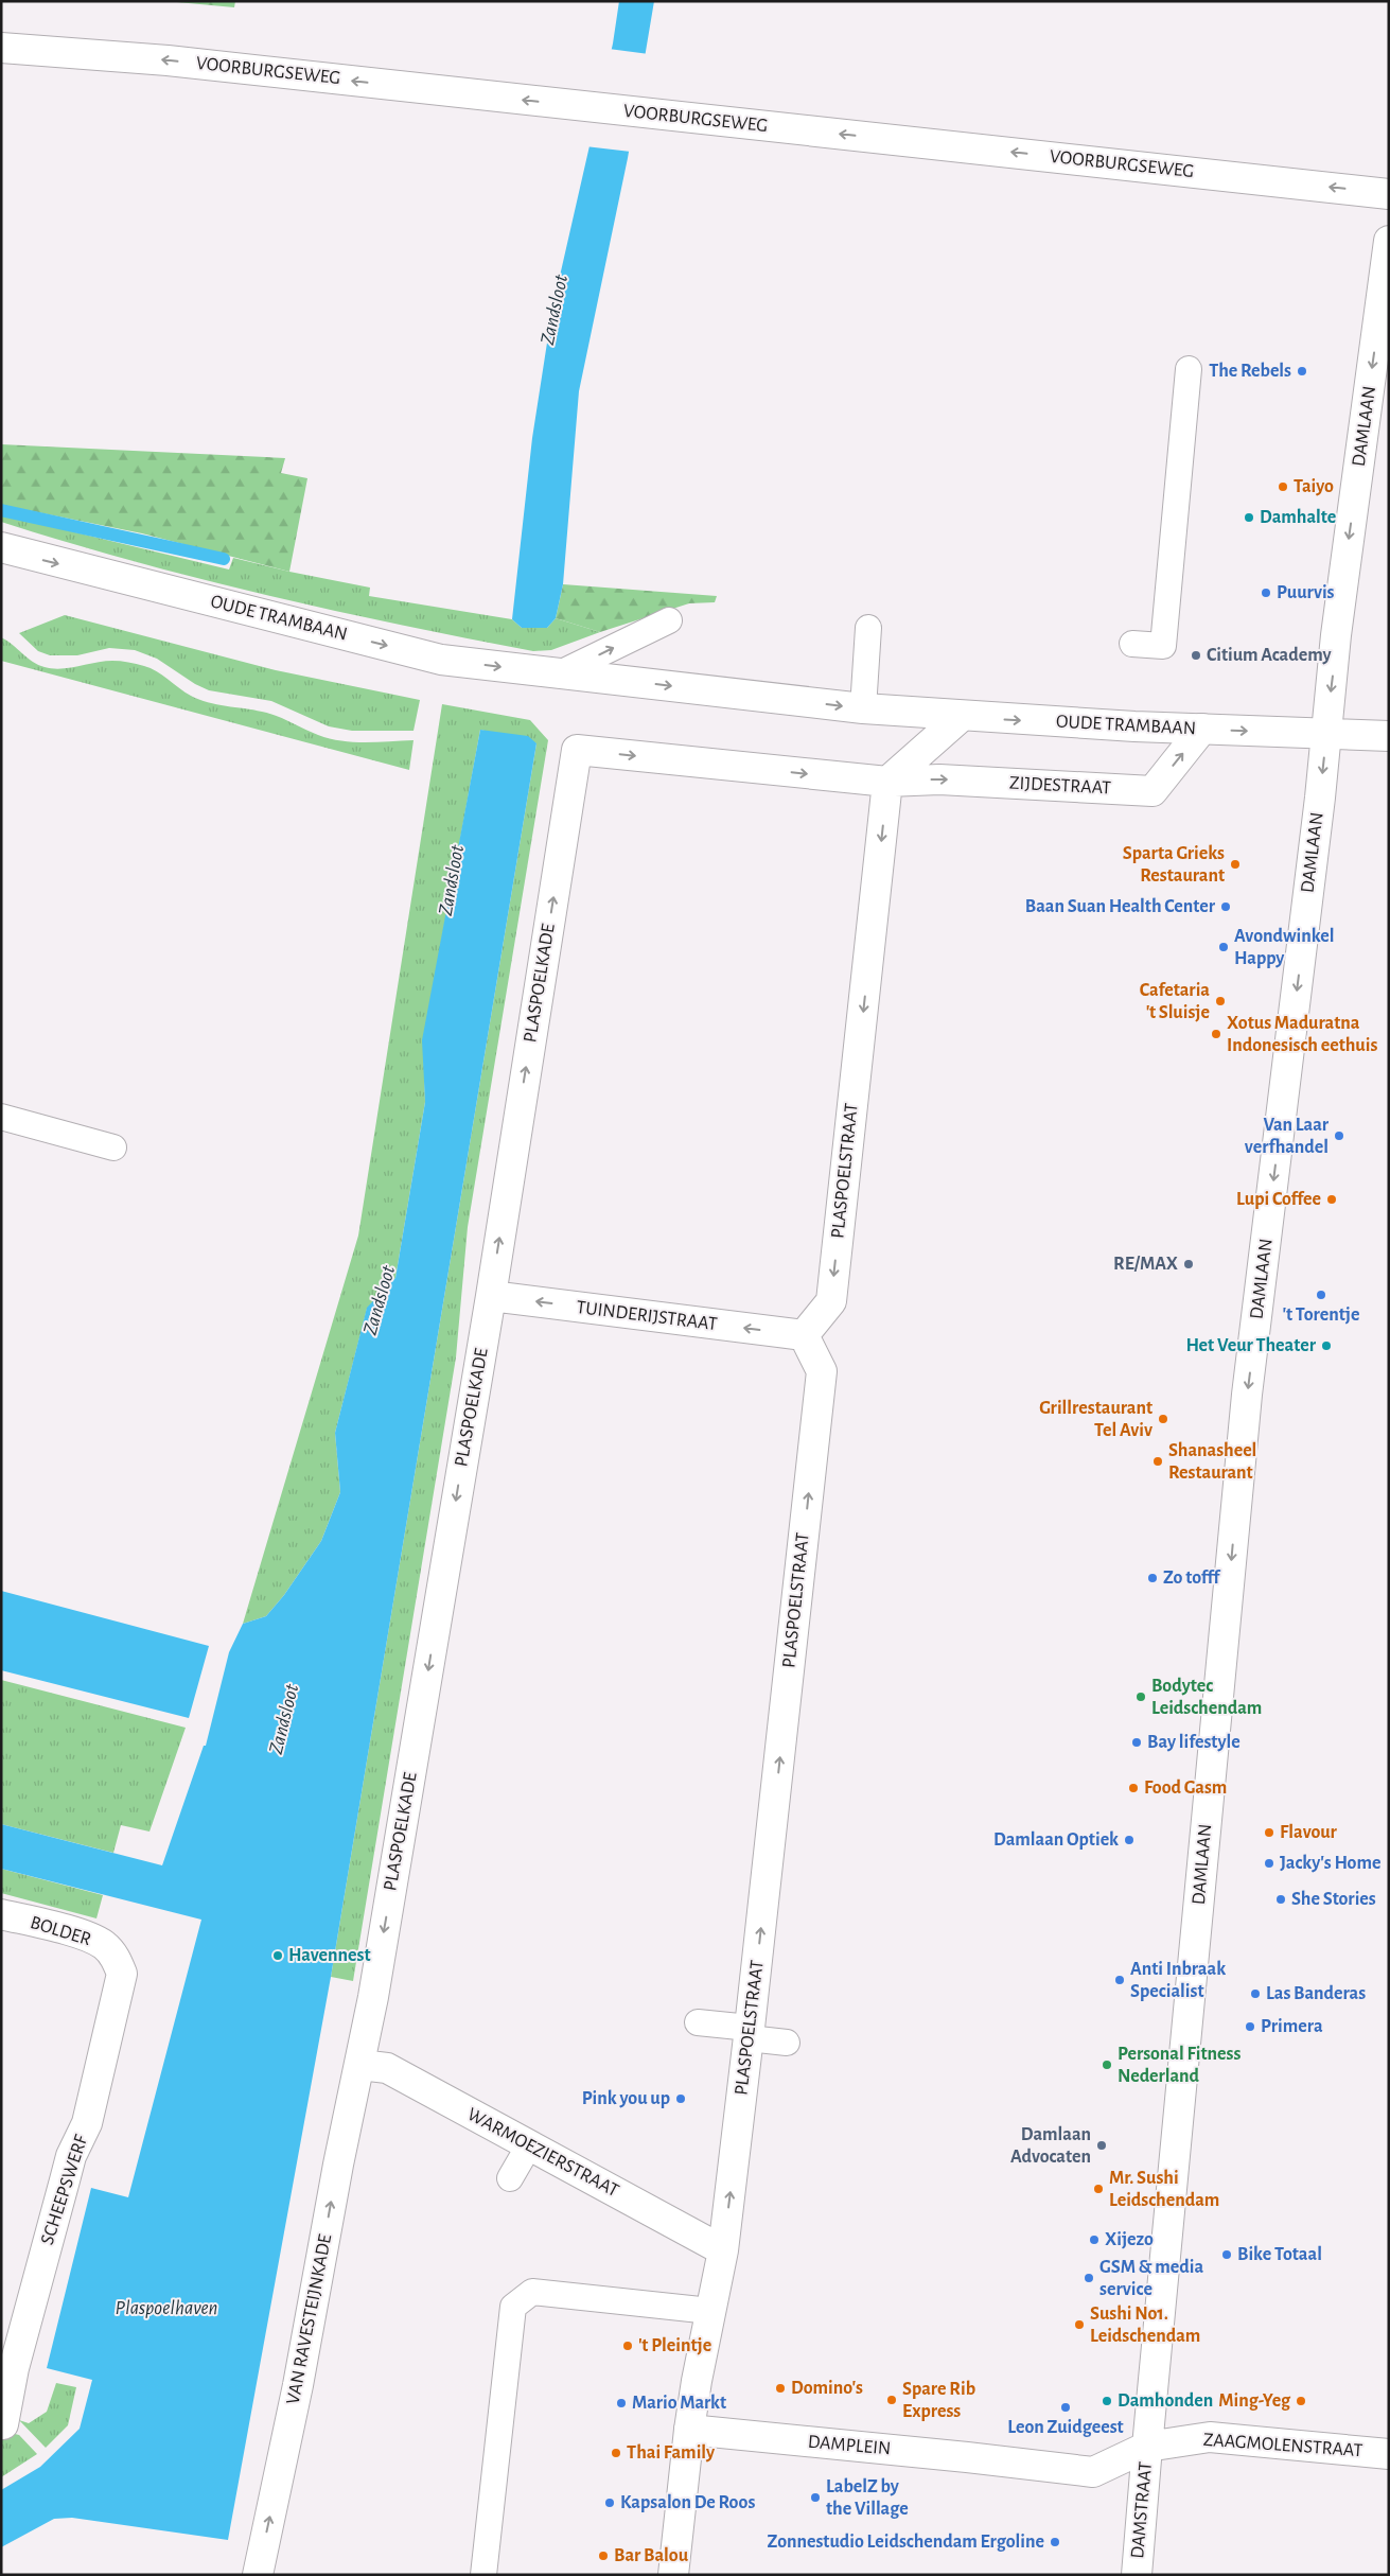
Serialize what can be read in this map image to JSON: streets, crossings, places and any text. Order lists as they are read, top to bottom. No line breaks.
{"streets":{"street":["VOORBURGSEWEG","DAMLAAN","OUDE TRAMBAAN","ZIJDESTRAAT","PLASPOELKADE","PLASPOELSTRAAT","TUINDERIJSTRAAT","BOLDER","WARMOEZIERSTRAAT","SCHEEPSWERF","VAN RAVESTEIJNKADE","DAMPLEIN","ZAAGMOLENSTRAAT","DAMSTRAAT"]},"crossings":[["DAMLAAN","OUDE TRAMBAAN"],["DAMLAAN","DAMPLEIN"],["DAMLAAN","ZAAGMOLENSTRAAT"],["DAMLAAN","DAMSTRAAT"],["OUDE TRAMBAAN","ZIJDESTRAAT"],["ZIJDESTRAAT","PLASPOELKADE"],["ZIJDESTRAAT","PLASPOELSTRAAT"],["PLASPOELKADE","TUINDERIJSTRAAT"],["PLASPOELKADE","WARMOEZIERSTRAAT"],["PLASPOELKADE","VAN RAVESTEIJNKADE"],["PLASPOELSTRAAT","TUINDERIJSTRAAT"],["PLASPOELSTRAAT","WARMOEZIERSTRAAT"],["PLASPOELSTRAAT","DAMPLEIN"],["BOLDER","SCHEEPSWERF"],["WARMOEZIERSTRAAT","VAN RAVESTEIJNKADE"],["DAMPLEIN","ZAAGMOLENSTRAAT"],["DAMPLEIN","DAMSTRAAT"],["ZAAGMOLENSTRAAT","DAMSTRAAT"]],"one_way":["VOORBURGSEWEG","DAMLAAN","OUDE TRAMBAAN","ZIJDESTRAAT","TUINDERIJSTRAAT","VAN RAVESTEIJNKADE"],"water":["Zandsloot","Plaspoelhaven"],"places":["The Rebels","Taiyo","Damhalte","Puurvis","Citium Academy","Sparta Grieks Restaurant","Baan Suan Health Center","Avondwinkel Happy","Cafetaria 't Sluisje","Xotus Maduratna Indonesisch eethuis","Van Laar verfhandel","Lupi Coffee","RE/MAX","'t Torentje","Het Veur Theater","Grillrestaurant Tel Aviv","Shanasheel Restaurant","Zo tofff","Bodytec Leidschendam","Bay lifestyle","Food Gasm","Flavour","Damlaan Optiek","Jacky's Home","She Stories","Havennest","Anti Inbraak Specialist","Las Banderas","Primera","Personal Fitness Nederland","Pink you up","Damlaan Advocaten","Mr. Sushi Leidschendam","Xijezo","Bike Totaal","GSM & media service","Sushi No1. Leidschendam","'t Pleintje","Domino's","Spare Rib Express","Damhonden","Ming-Yeg","Mario Markt","Leon Zuidgeest","Thai Family","LabelZ by the Village","Kapsalon De Roos","Zonnestudio Leidschendam Ergoline","Bar Balou"]}
